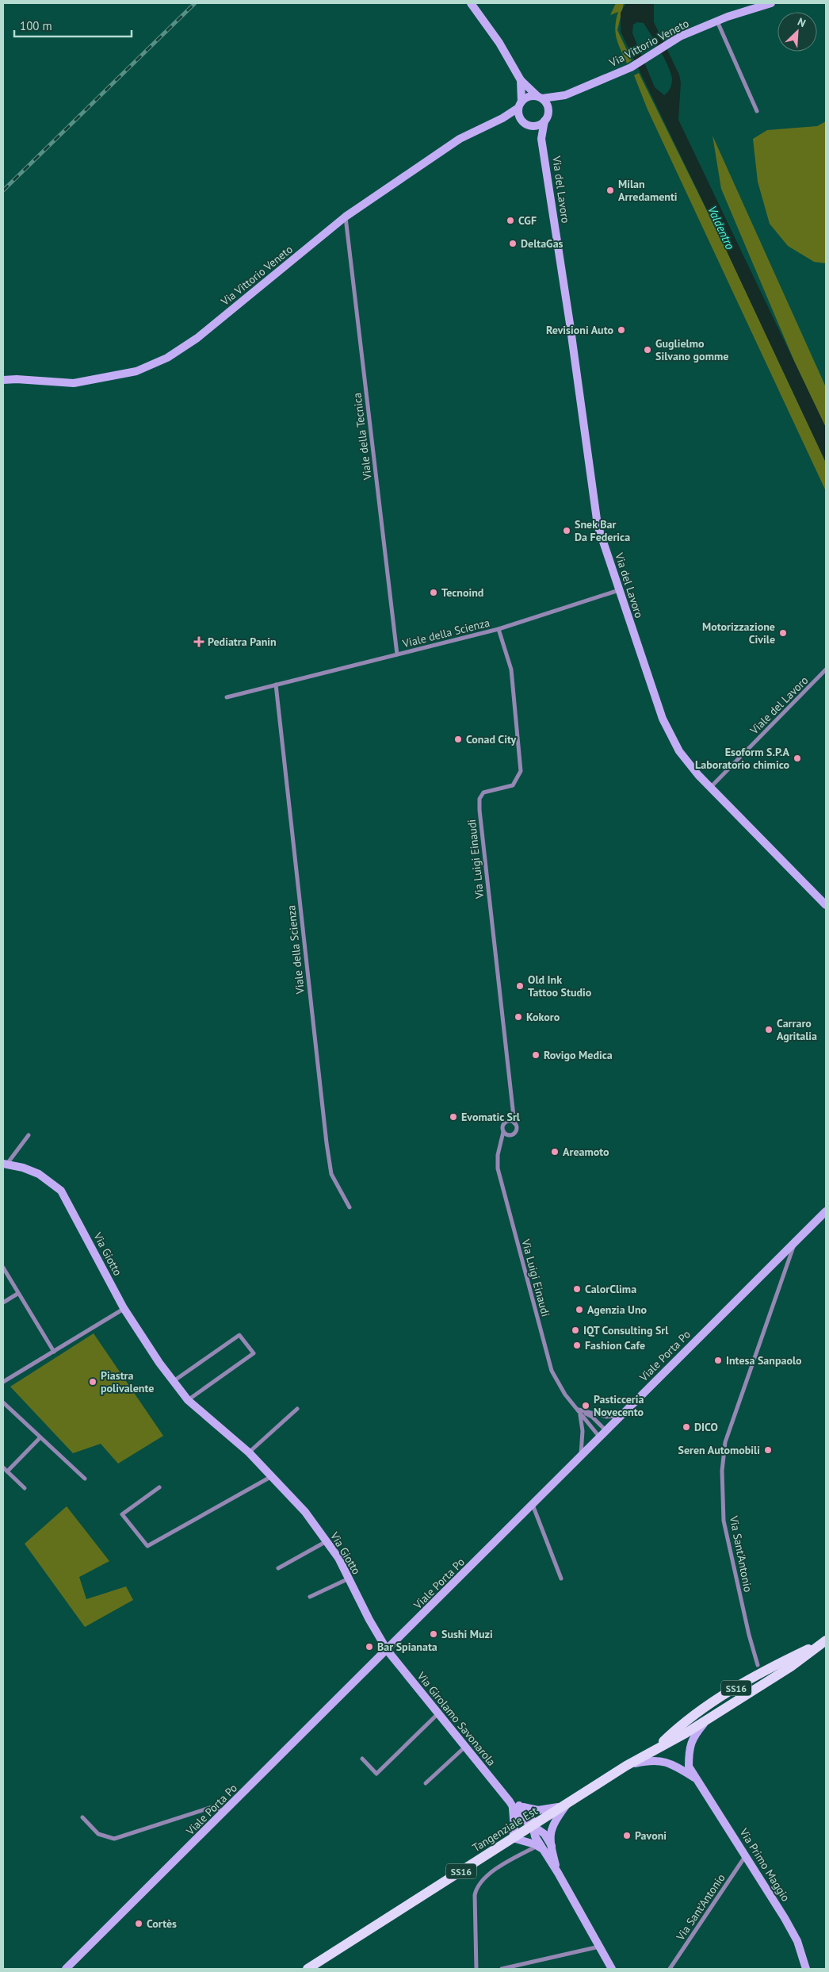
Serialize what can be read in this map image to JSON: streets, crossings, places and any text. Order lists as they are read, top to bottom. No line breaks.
{"streets":{"main road":["SS16","Tangenziale Est"],"street":["Via Vittorio Veneto","Via del Lavoro","Viale della Tecnica","Viale della Scienza","Viale del Lavoro","Via Luigi Einaudi","Via Giotto","Viale Porta Po","Via Sant'Antonio","Via Girolamo Savonarola","Via Primo Maggio"]},"crossings":[["Via Vittorio Veneto","Viale della Tecnica"],["Via del Lavoro","Viale della Scienza"],["Via del Lavoro","Viale del Lavoro"],["Viale della Tecnica","Viale della Scienza"],["Viale della Scienza","Via Luigi Einaudi"],["Via Luigi Einaudi","Viale Porta Po"],["Via Giotto","Viale Porta Po"],["Via Giotto","Via Girolamo Savonarola"],["Viale Porta Po","Via Sant'Antonio"],["Viale Porta Po","Via Girolamo Savonarola"],["Via Sant'Antonio","Via Primo Maggio"],["Via Girolamo Savonarola","Tangenziale Est"],["Tangenziale Est","Via Primo Maggio"]],"water":["Valdentro"],"places":{"other":["Milan Arredamenti","CGF","DeltaGas","Revisioni Auto","Guglielmo Silvano gomme","Snek Bar Da Federica","Tecnoind","Motorizzazione Civile","Conad City","Esoform S.P.A Laboratorio chimico","Old Ink Tattoo Studio","Kokoro","Carraro Agritalia","Rovigo Medica","Evomatic Srl","Areamoto","CalorClima","Agenzia Uno","IQT Consulting Srl","Fashion Cafe","Intesa Sanpaolo","Piastra polivalente","Pasticceria Novecento","DICO","Seren Automobili","Sushi Muzi","Bar Spianata","Pavoni","Cortès"],"health":["Pediatra Panin"]},"scale_bar":"100 m","north":"top right"}
